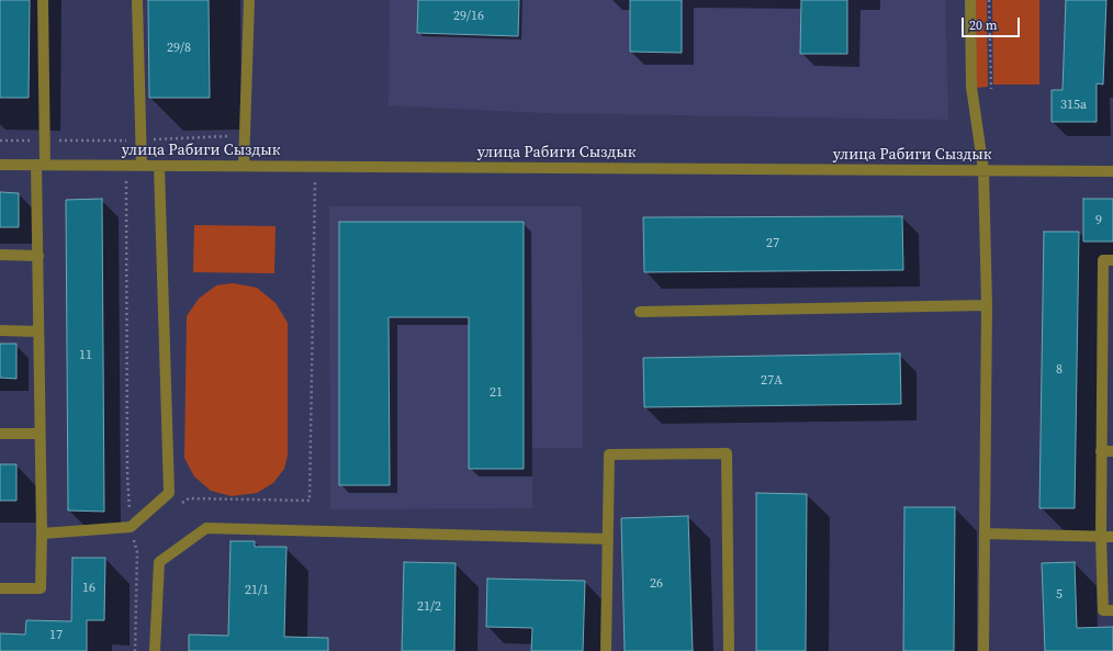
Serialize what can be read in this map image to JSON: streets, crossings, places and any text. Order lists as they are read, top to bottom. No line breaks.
{"streets":{"street":["улица Рабиги Сыздык"]},"house_numbers":["29/16","29/8","315а","9","27","11","8","27А","21","26","16","21/1","5","21/2","17"],"scale_bar":"20 m"}
